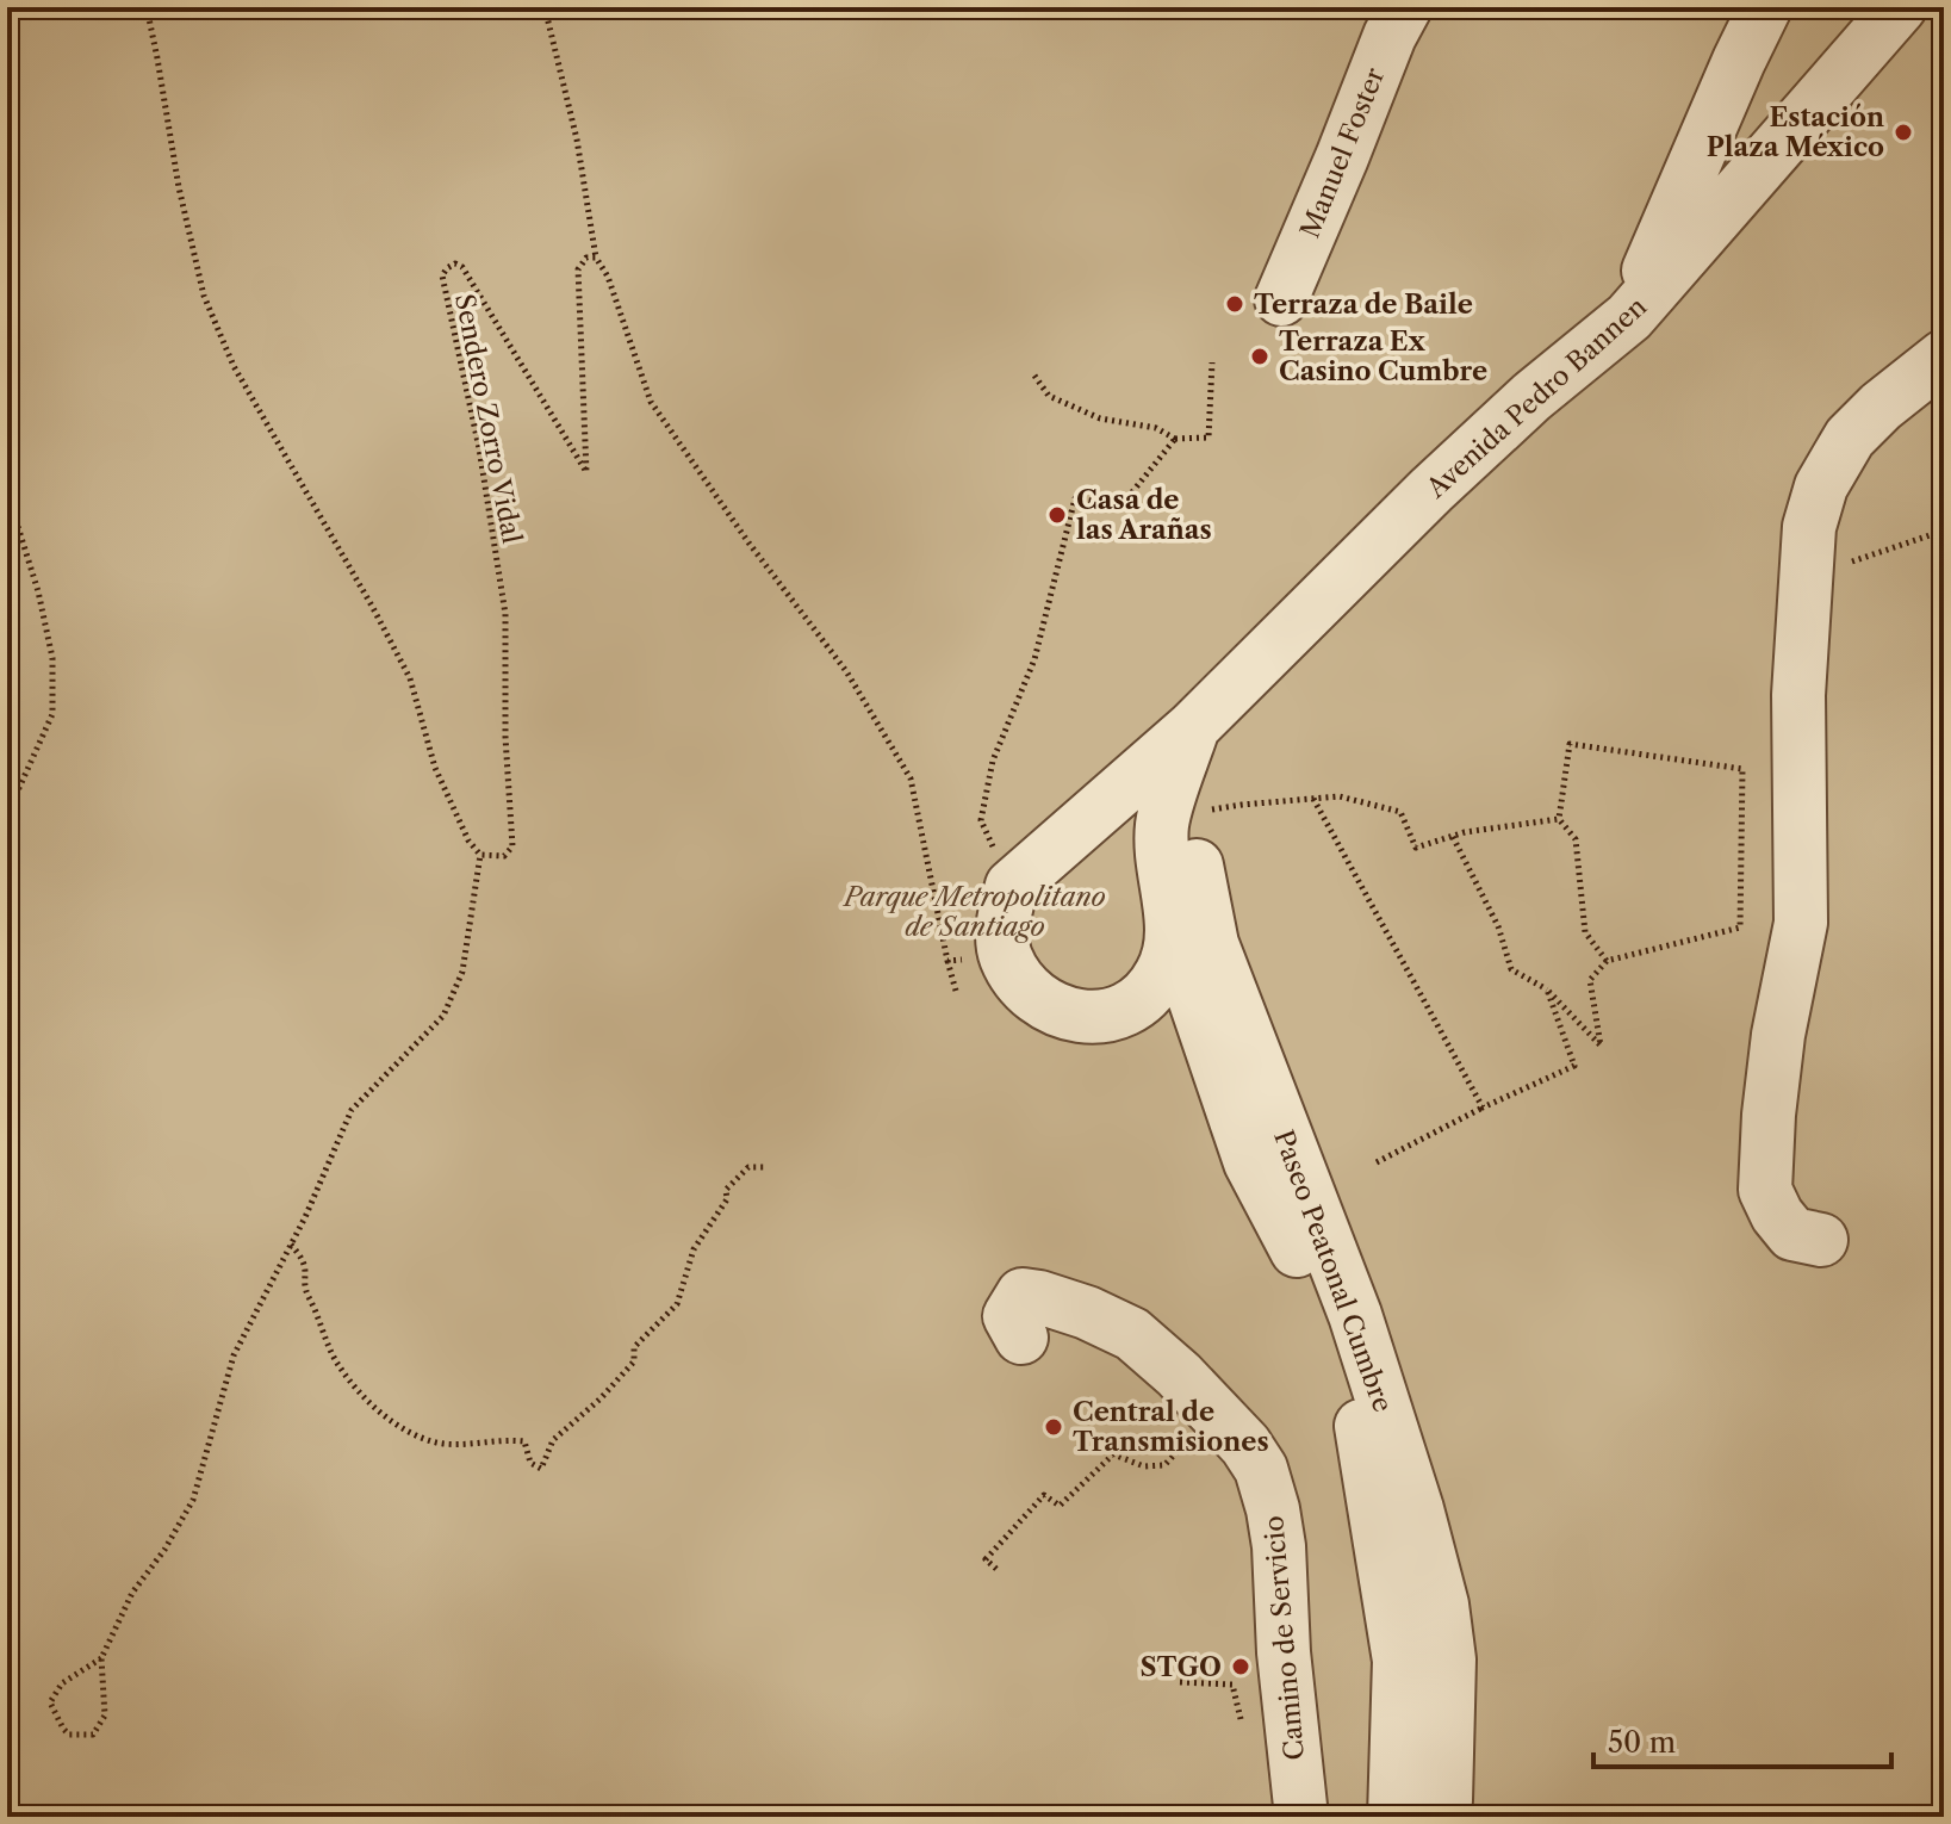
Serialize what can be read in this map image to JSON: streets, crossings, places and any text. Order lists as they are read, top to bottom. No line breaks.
{"streets":{"street":["Manuel Foster","Avenida Pedro Bannen","Paseo Peatonal Cumbre","Camino de Servicio"],"path":["Sendero Zorro Vidal"]},"crossings":[["Avenida Pedro Bannen","Paseo Peatonal Cumbre"]],"parks":["Parque Metropolitano de Santiago"],"places":["Estación Plaza México","Terraza de Baile","Terraza Ex Casino Cumbre","Casa de las Arañas","Central de Transmisiones","STGO"],"scale_bar":"50 m"}
